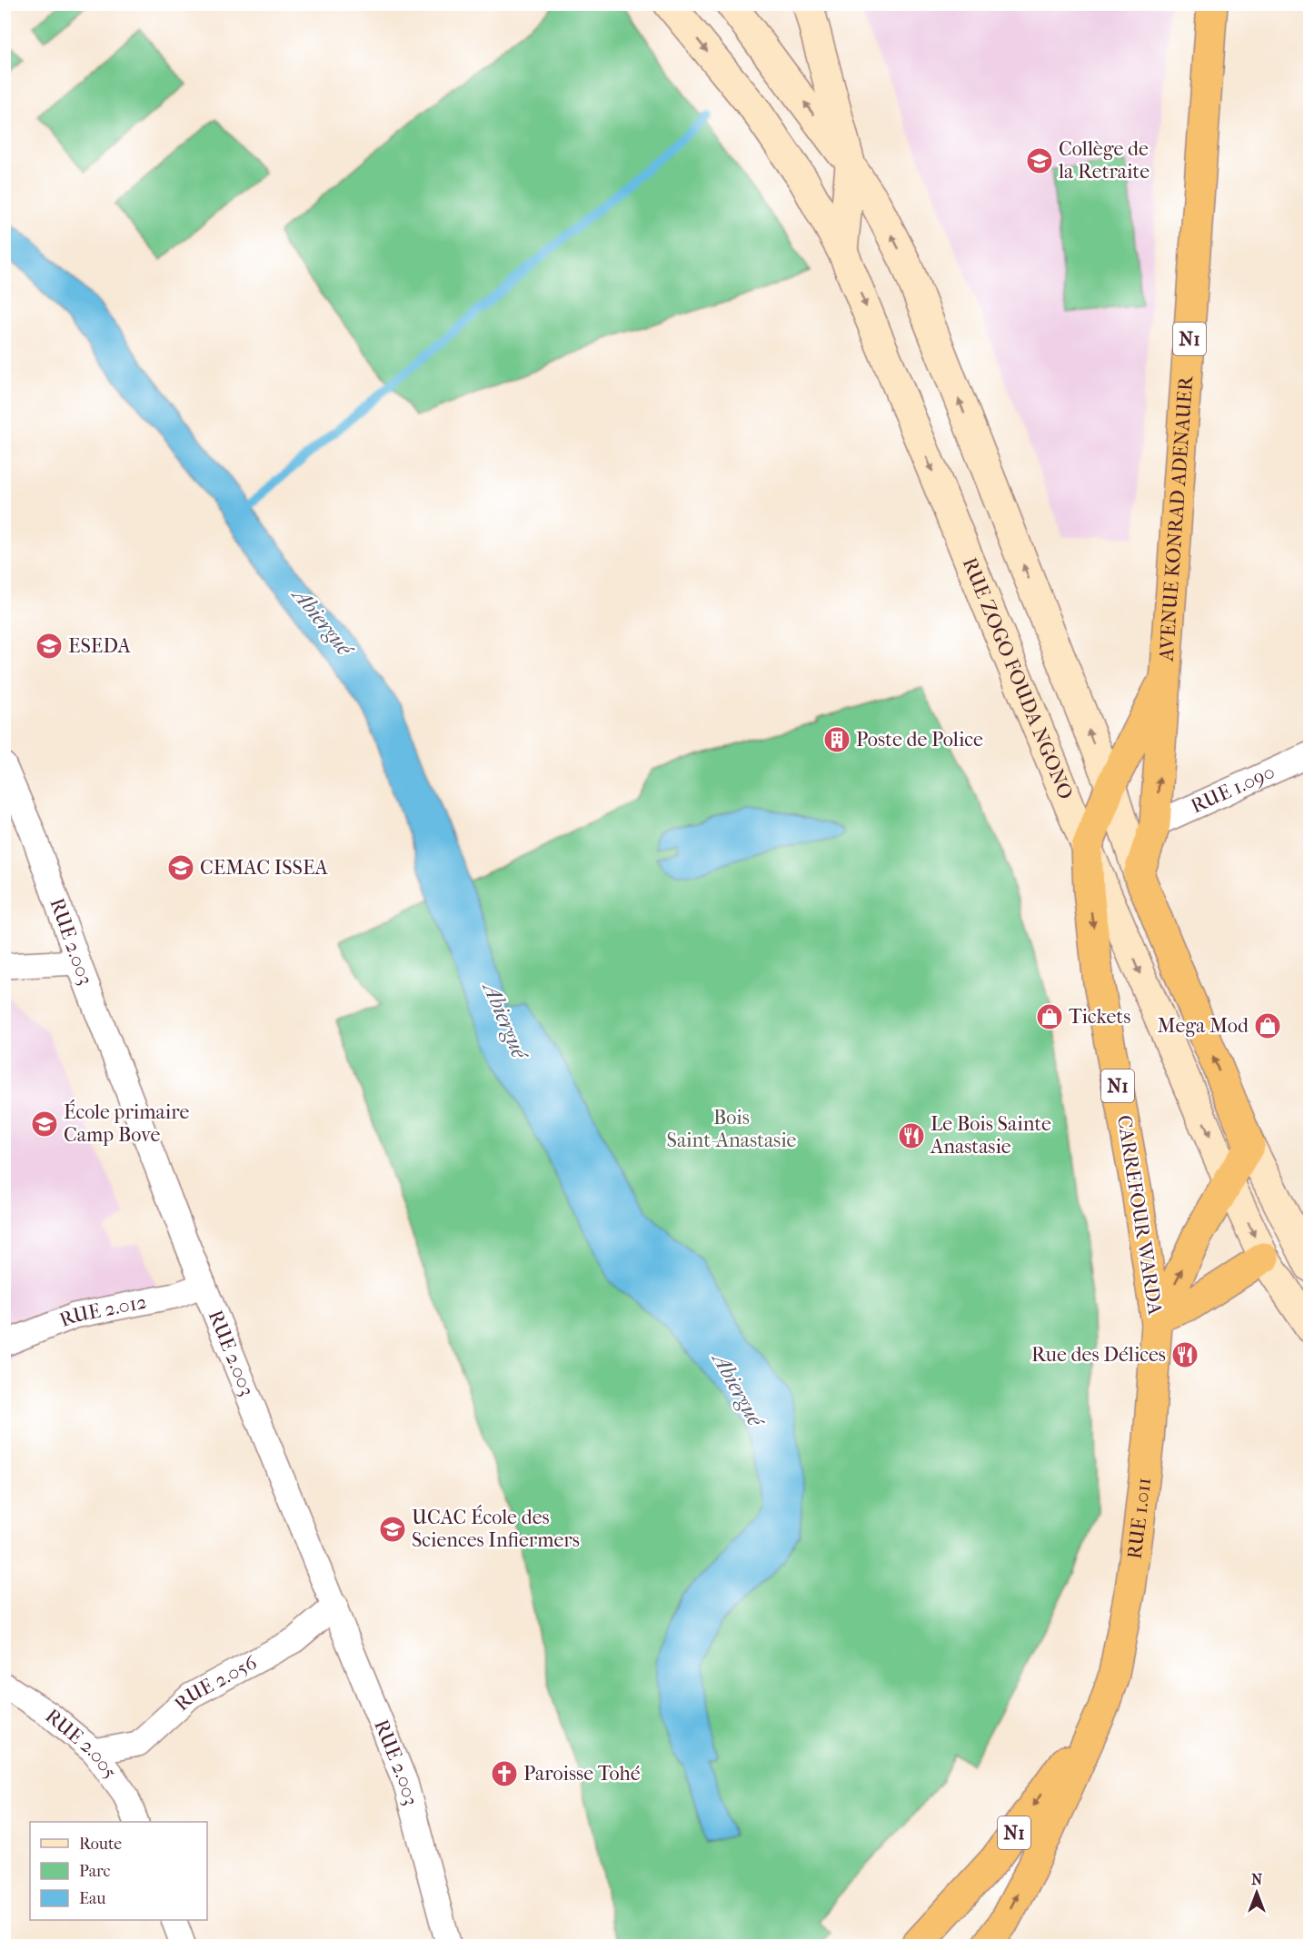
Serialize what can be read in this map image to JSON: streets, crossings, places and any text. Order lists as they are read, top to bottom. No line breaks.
{"streets":{"highway":["N1","AVENUE KONRAD ADENAUER","CARREFOUR WARDA","RUE 1.011"],"main road":["RUE ZOGO FOUDA NGONO"],"street":["RUE 1.090","RUE 2.003","RUE 2.012","RUE 2.056","RUE 2.005"]},"crossings":[["AVENUE KONRAD ADENAUER","RUE ZOGO FOUDA NGONO"],["AVENUE KONRAD ADENAUER","RUE 1.090"],["AVENUE KONRAD ADENAUER","CARREFOUR WARDA"],["RUE ZOGO FOUDA NGONO","CARREFOUR WARDA"],["RUE 2.003","RUE 2.012"],["RUE 2.003","RUE 2.056"],["CARREFOUR WARDA","RUE 1.011"],["RUE 2.056","RUE 2.005"]],"water":["Abiergué"],"parks":["Bois Saint-Anastasie"],"places":{"school or university":["Collège de la Retraite","ESEDA","CEMAC ISSEA","École primaire Camp Bove","UCAC École des Sciences Infiermers"],"building":["Poste de Police"],"shop":["Tickets","Mega Mod"],"restaurant":["Le Bois Sainte Anastasie","Rue des Délices"],"church":["Paroisse Tohé"]},"legend":["Route","Parc","Eau"],"north":"top"}
